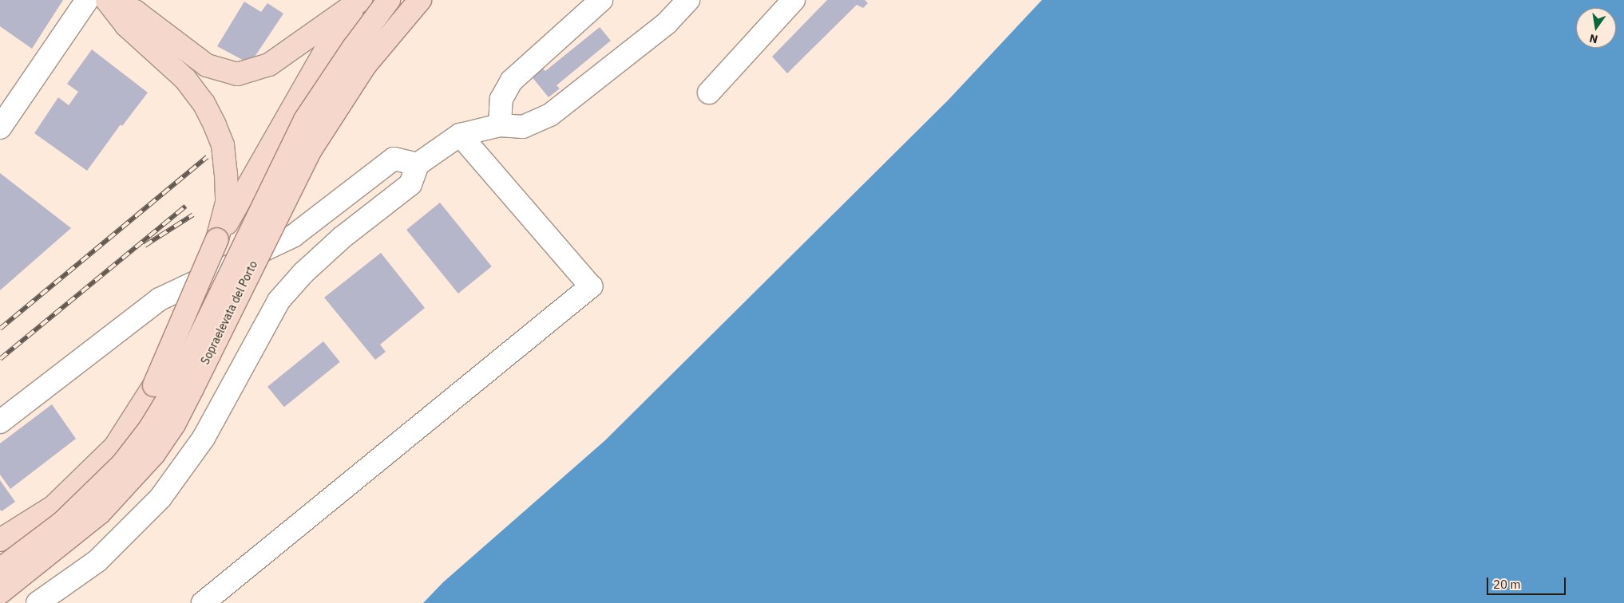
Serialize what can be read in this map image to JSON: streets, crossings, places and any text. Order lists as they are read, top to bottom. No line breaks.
{"streets":{"main road":["Sopraelevata del Porto"]},"scale_bar":"20 m","north":"bottom"}
